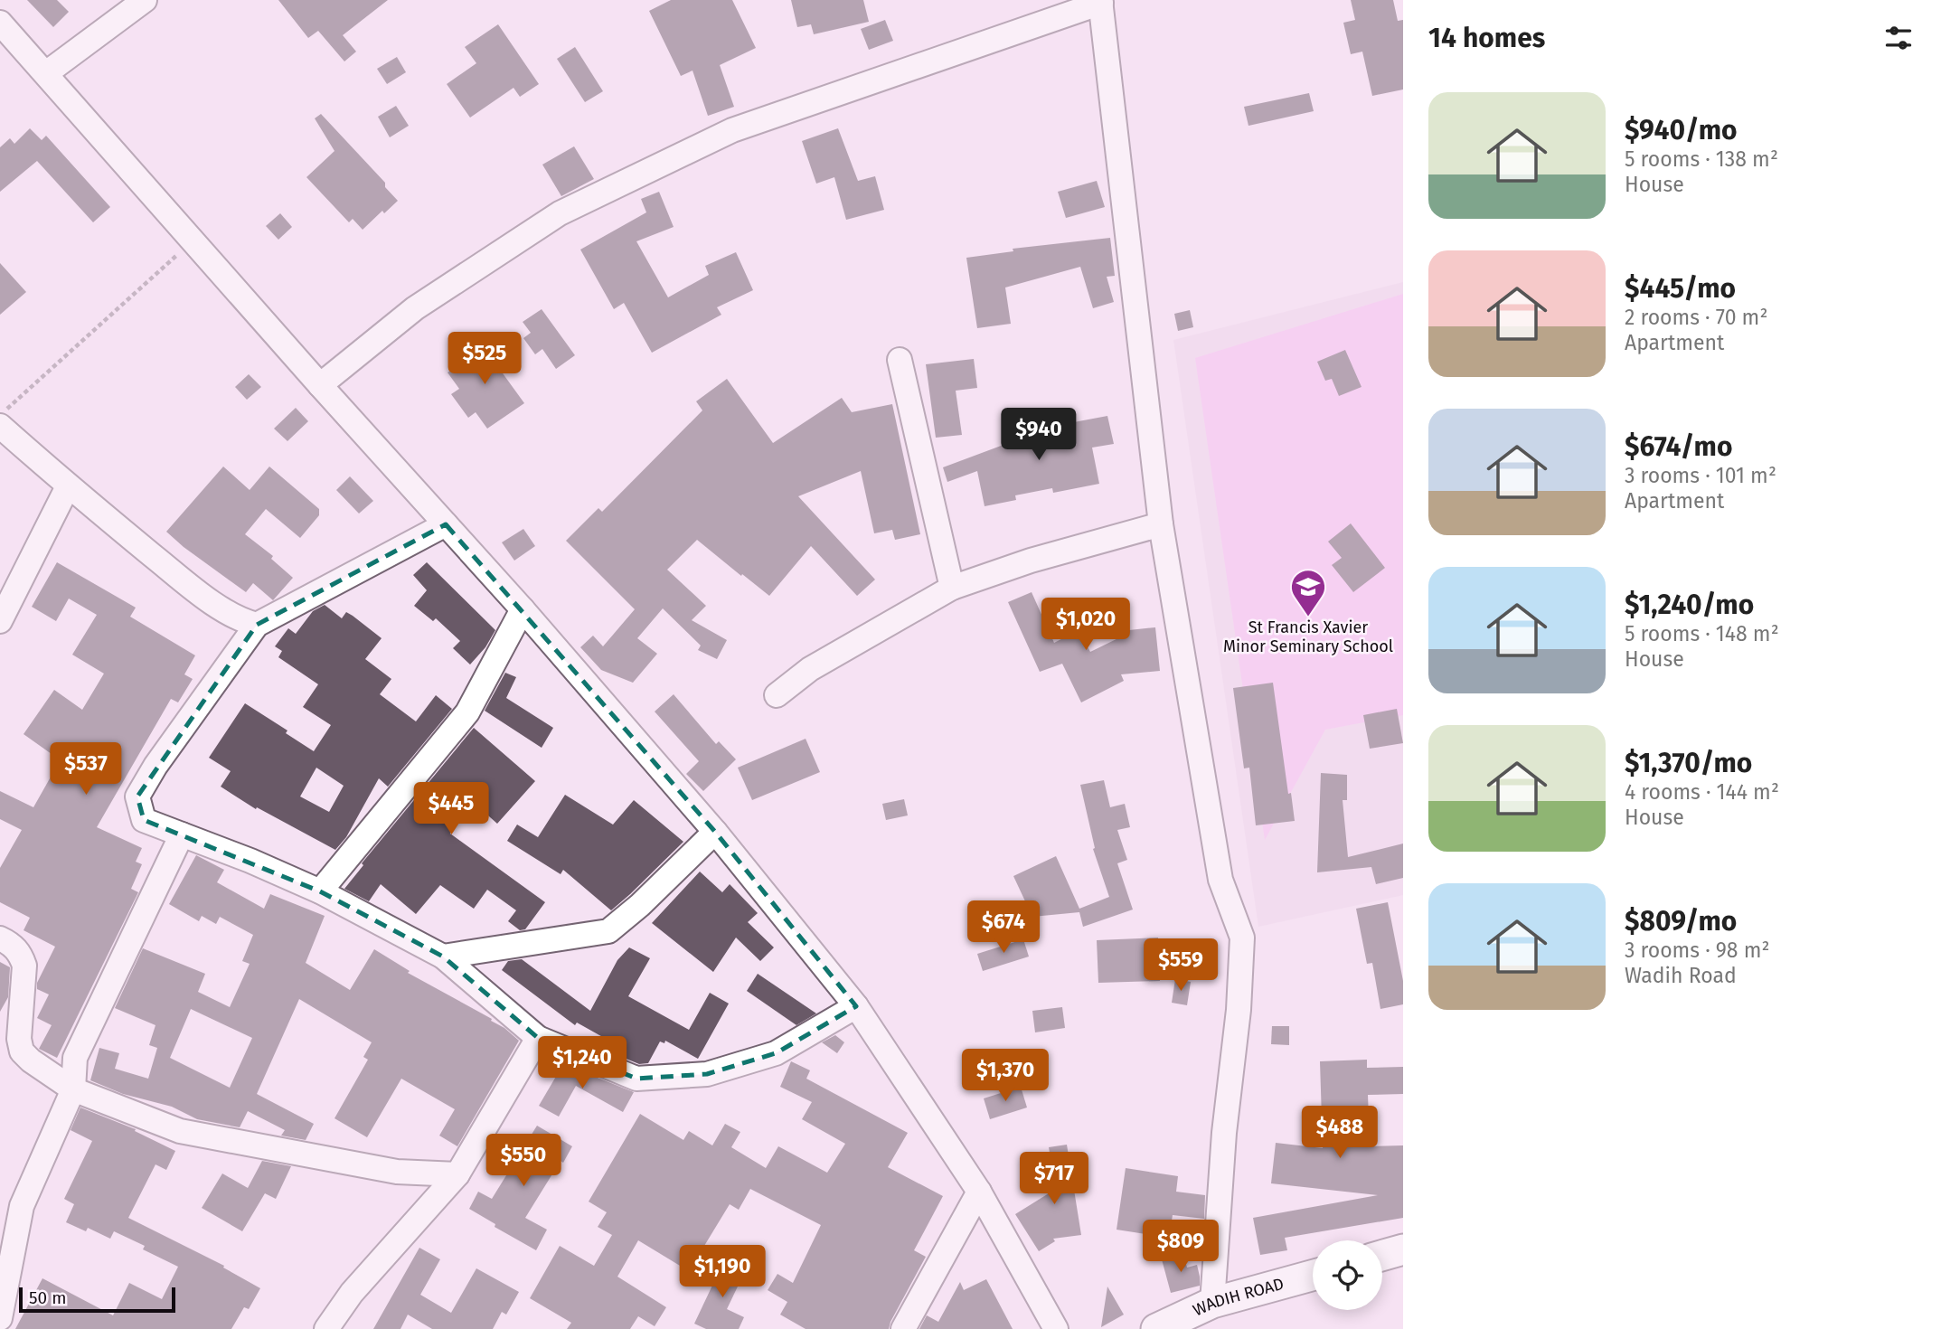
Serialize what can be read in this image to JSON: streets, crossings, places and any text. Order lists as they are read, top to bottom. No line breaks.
{"streets":{"street":["WADIH ROAD"]},"places":{"school or university":["St Francis Xavier Minor Seminary School"]},"scale_bar":"50 m","page":{"heading":"14 homes","list":[{"name":"$940/mo","note":"5 rooms · 138 m² · House"},{"name":"$445/mo","note":"2 rooms · 70 m² · Apartment"},{"name":"$674/mo","note":"3 rooms · 101 m² · Apartment"},{"name":"$1,240/mo","note":"5 rooms · 148 m² · House"},{"name":"$1,370/mo","note":"4 rooms · 144 m² · House"},{"name":"$809/mo","note":"3 rooms · 98 m² · Wadih Road"}],"price":["$525","$940","$1,020","$537","$445","$674","$559","$1,240","$1,370","$488","$550","$717","$809","$1,190"],"scale":"50 m"}}
